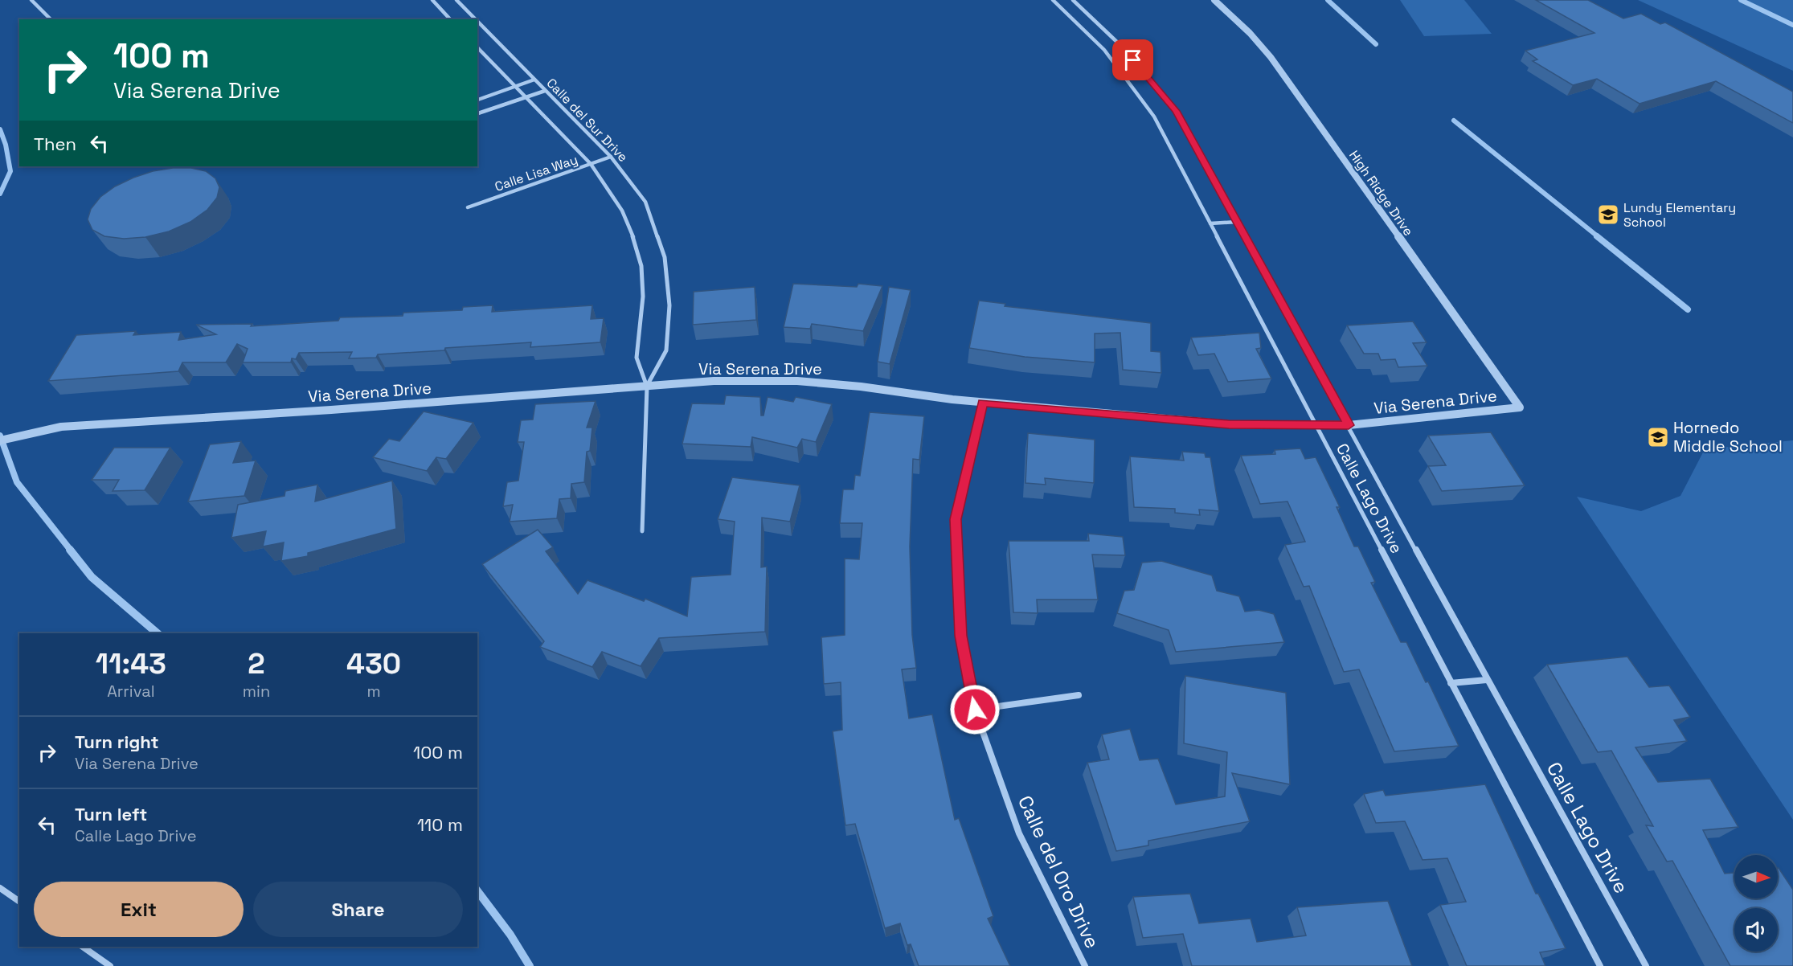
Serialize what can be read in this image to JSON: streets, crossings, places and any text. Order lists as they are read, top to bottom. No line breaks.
{"streets":{"street":["Calle del Sur Drive","Calle Lisa Way","High Ridge Drive","Via Serena Drive","Calle Lago Drive","Calle del Oro Drive"]},"crossings":[["Calle del Sur Drive","Calle Lisa Way"],["Calle del Sur Drive","Via Serena Drive"],["High Ridge Drive","Via Serena Drive"],["Via Serena Drive","Calle Lago Drive"],["Via Serena Drive","Calle del Oro Drive"]],"places":{"school or university":["Lundy Elementary School","Hornedo Middle School"]},"north":"right","page":{"turn":["100 m","Via Serena Drive"],"then":"Then","eta":["11:43","Arrival","2","min","430","m"],"list":[{"name":"Turn right","note":"Via Serena Drive","value":"100 m"},{"name":"Turn left","note":"Calle Lago Drive","value":"110 m"}],"buttons":["Exit","Share"]}}
